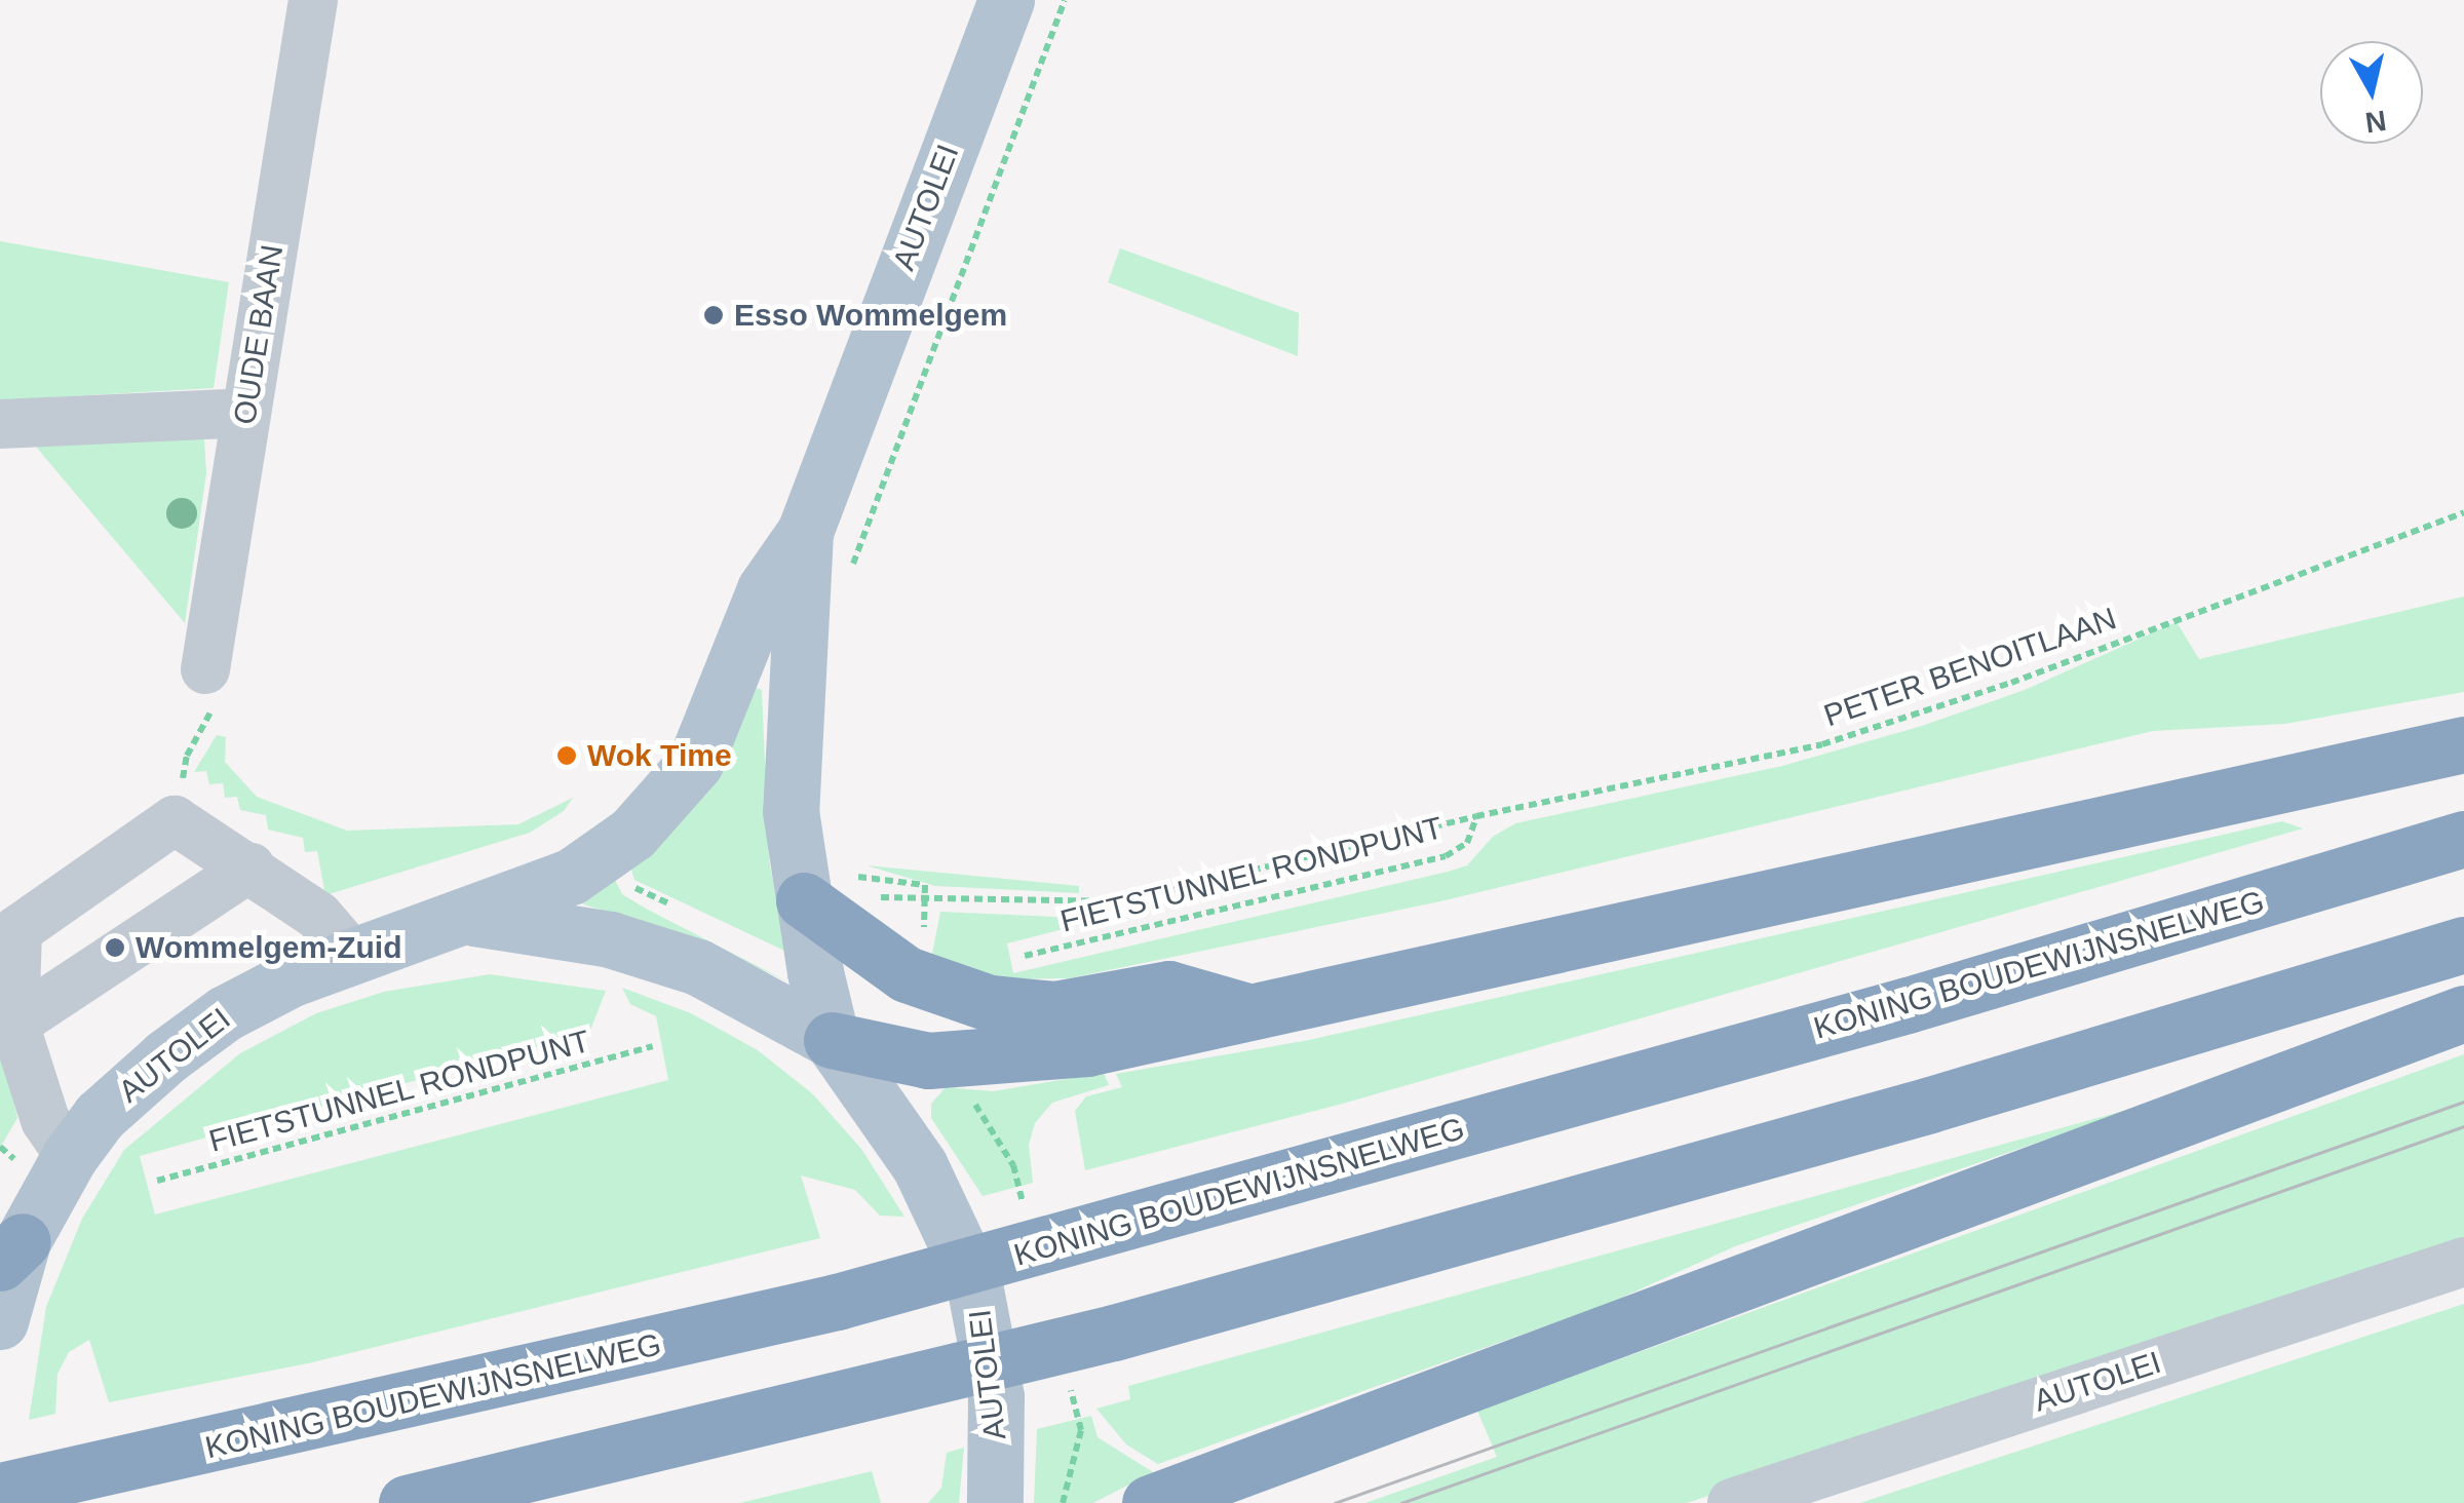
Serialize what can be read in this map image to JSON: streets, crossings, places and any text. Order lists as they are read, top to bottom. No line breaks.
{"streets":{"highway":["KONING BOUDEWIJNSNELWEG"],"main road":["AUTOLEI"],"street":["OUDE BAAN"],"path":["PETER BENOITLAAN","FIETSTUNNEL RONDPUNT"]},"crossings":[["AUTOLEI","PETER BENOITLAAN"],["PETER BENOITLAAN","FIETSTUNNEL RONDPUNT"]],"places":["Esso Wommelgem","Wok Time","Wommelgem-Zuid"],"north":"bottom"}
